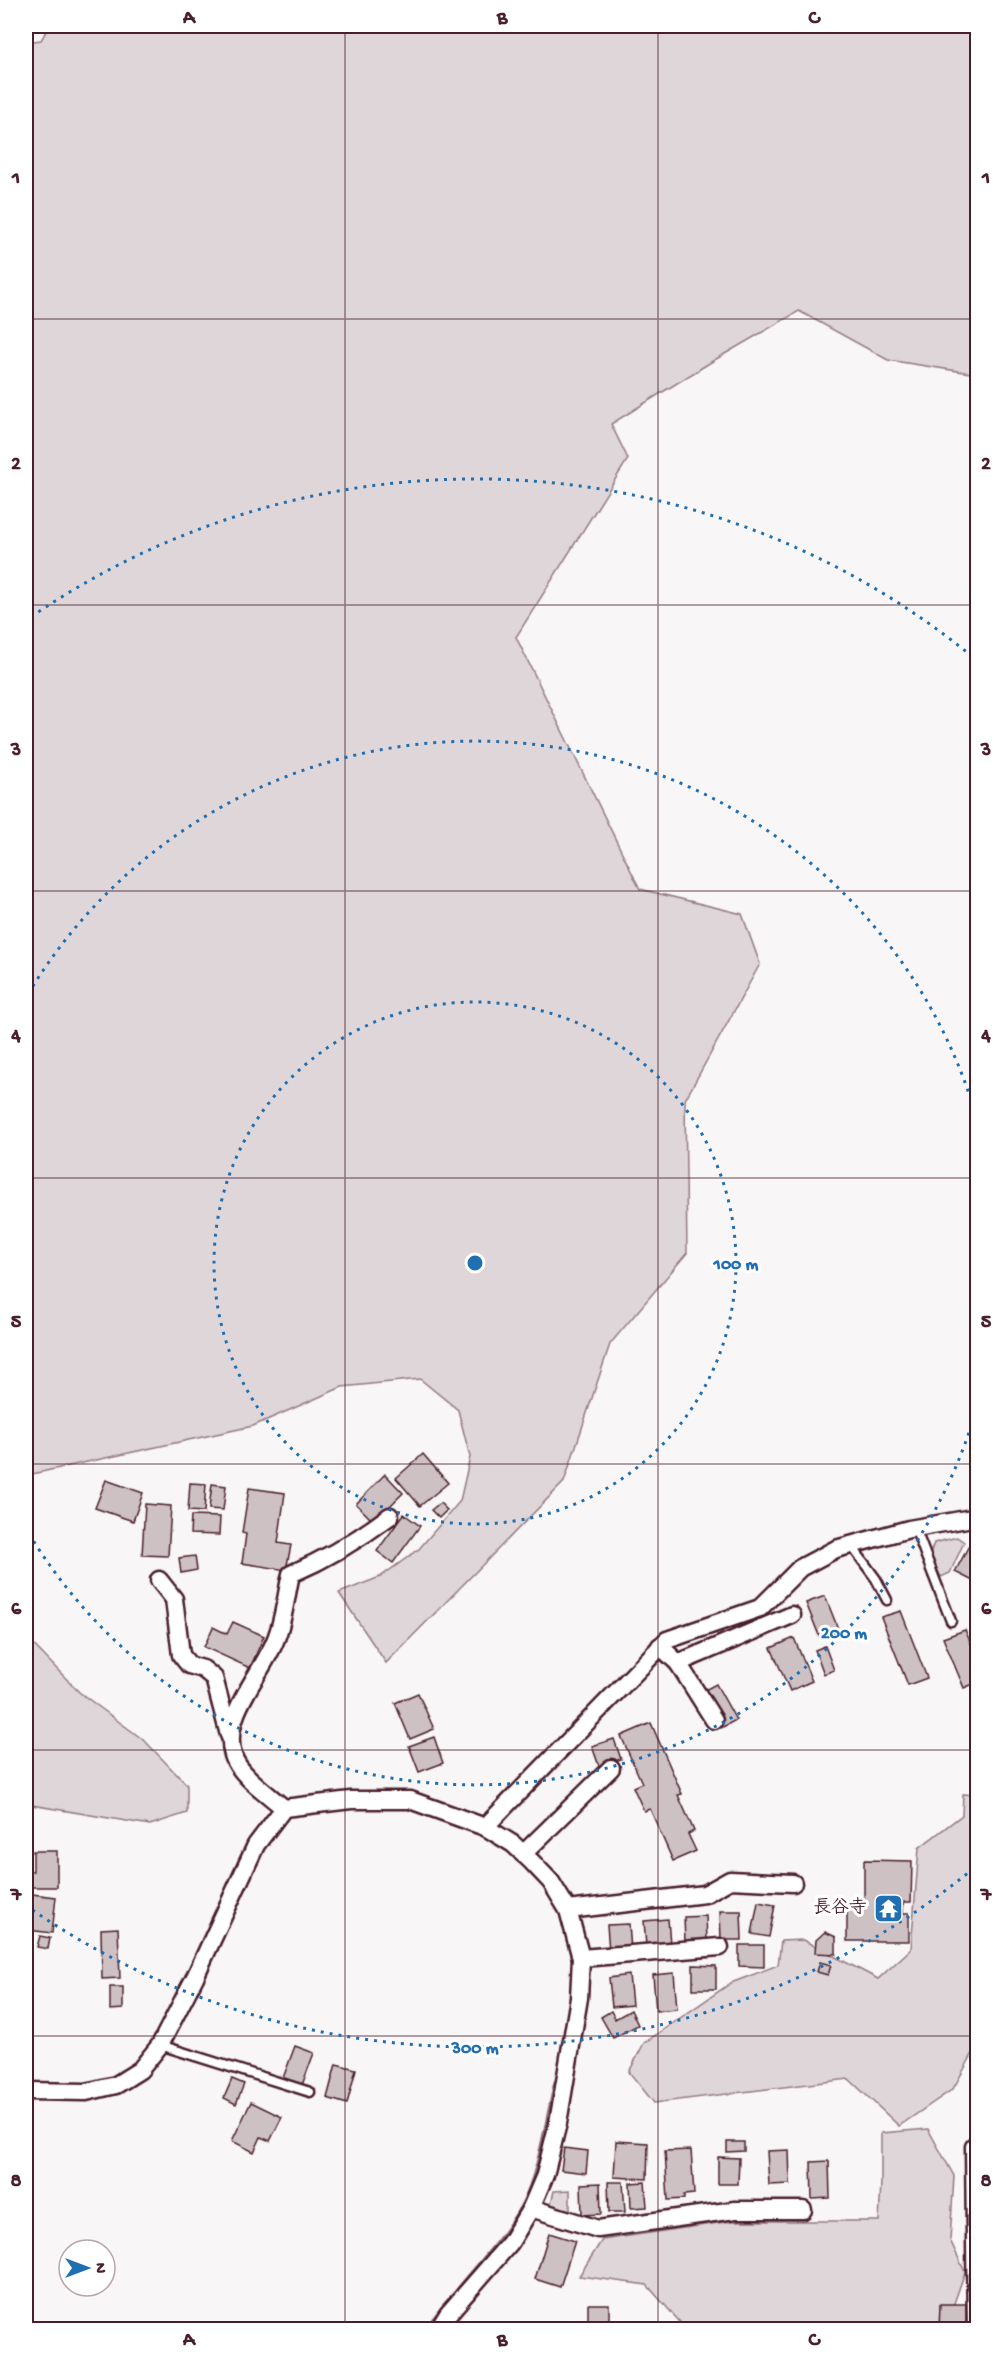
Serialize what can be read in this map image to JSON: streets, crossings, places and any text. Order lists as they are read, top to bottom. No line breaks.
{"places":{"temple":["長谷寺"]},"north":"right","grid":{"columns":["A","B","C"],"rows":["1","2","3","4","5","6","7","8"]},"rings":["100 m","200 m","300 m"]}
